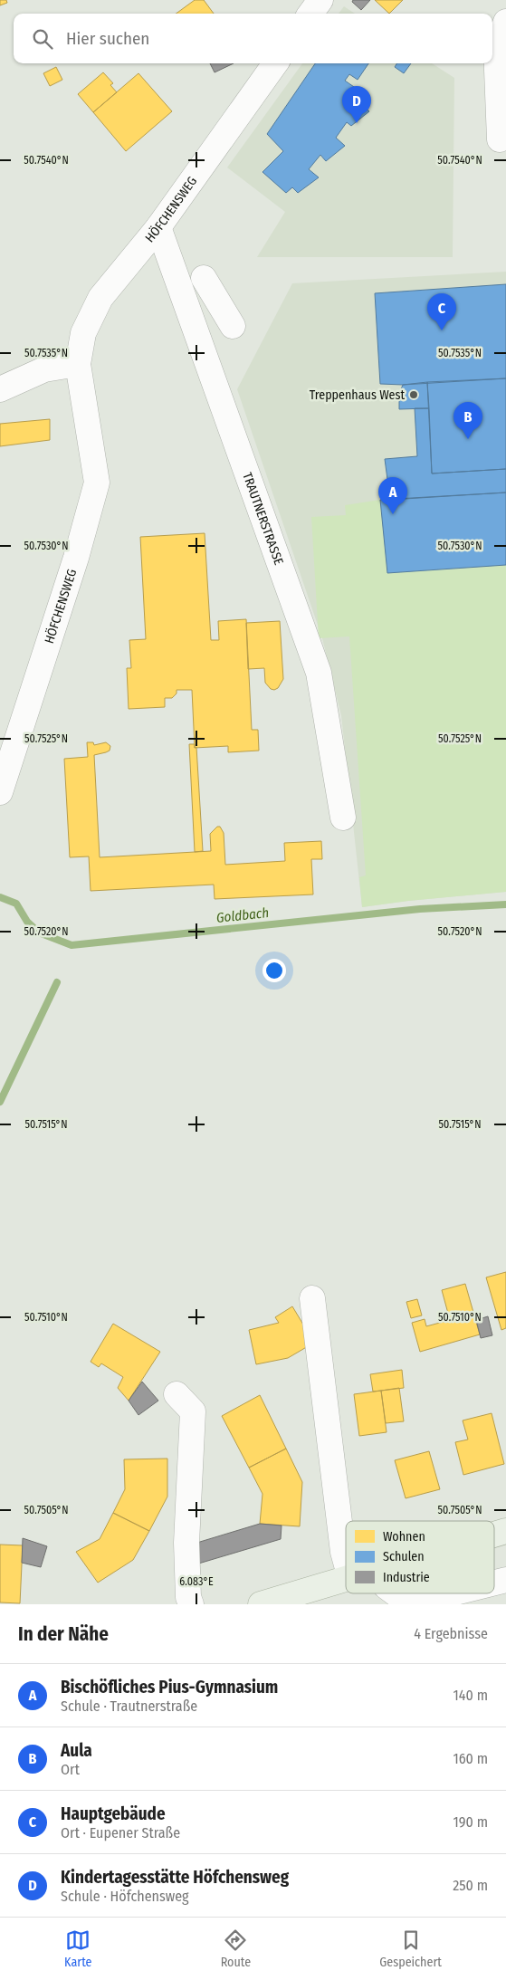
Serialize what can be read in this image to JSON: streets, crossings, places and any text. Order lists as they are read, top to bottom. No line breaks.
{"streets":{"street":["HÖFCHENSWEG","TRAUTNERSTRASSE"]},"crossings":[["HÖFCHENSWEG","TRAUTNERSTRASSE"]],"water":["Goldbach"],"places":["Treppenhaus West"],"legend":["Wohnen","Schulen","Industrie"],"page":{"search":"Hier suchen","pins":["D","C","B","A"],"heading":["In der Nähe","4 Ergebnisse"],"list":[{"mark":"A","name":"Bischöfliches Pius-Gymnasium","note":"Schule · Trautnerstraße","value":"140 m"},{"mark":"B","name":"Aula","note":"Ort","value":"160 m"},{"mark":"C","name":"Hauptgebäude","note":"Ort · Eupener Straße","value":"190 m"},{"mark":"D","name":"Kindertagesstätte Höfchensweg","note":"Schule · Höfchensweg","value":"250 m"}],"nav":["Karte","Route","Gespeichert"]},"coordinates":["50.7540°N","50.7535°N","50.7530°N","50.7525°N","50.7520°N","50.7515°N","50.7510°N","50.7505°N","6.083°E"]}
